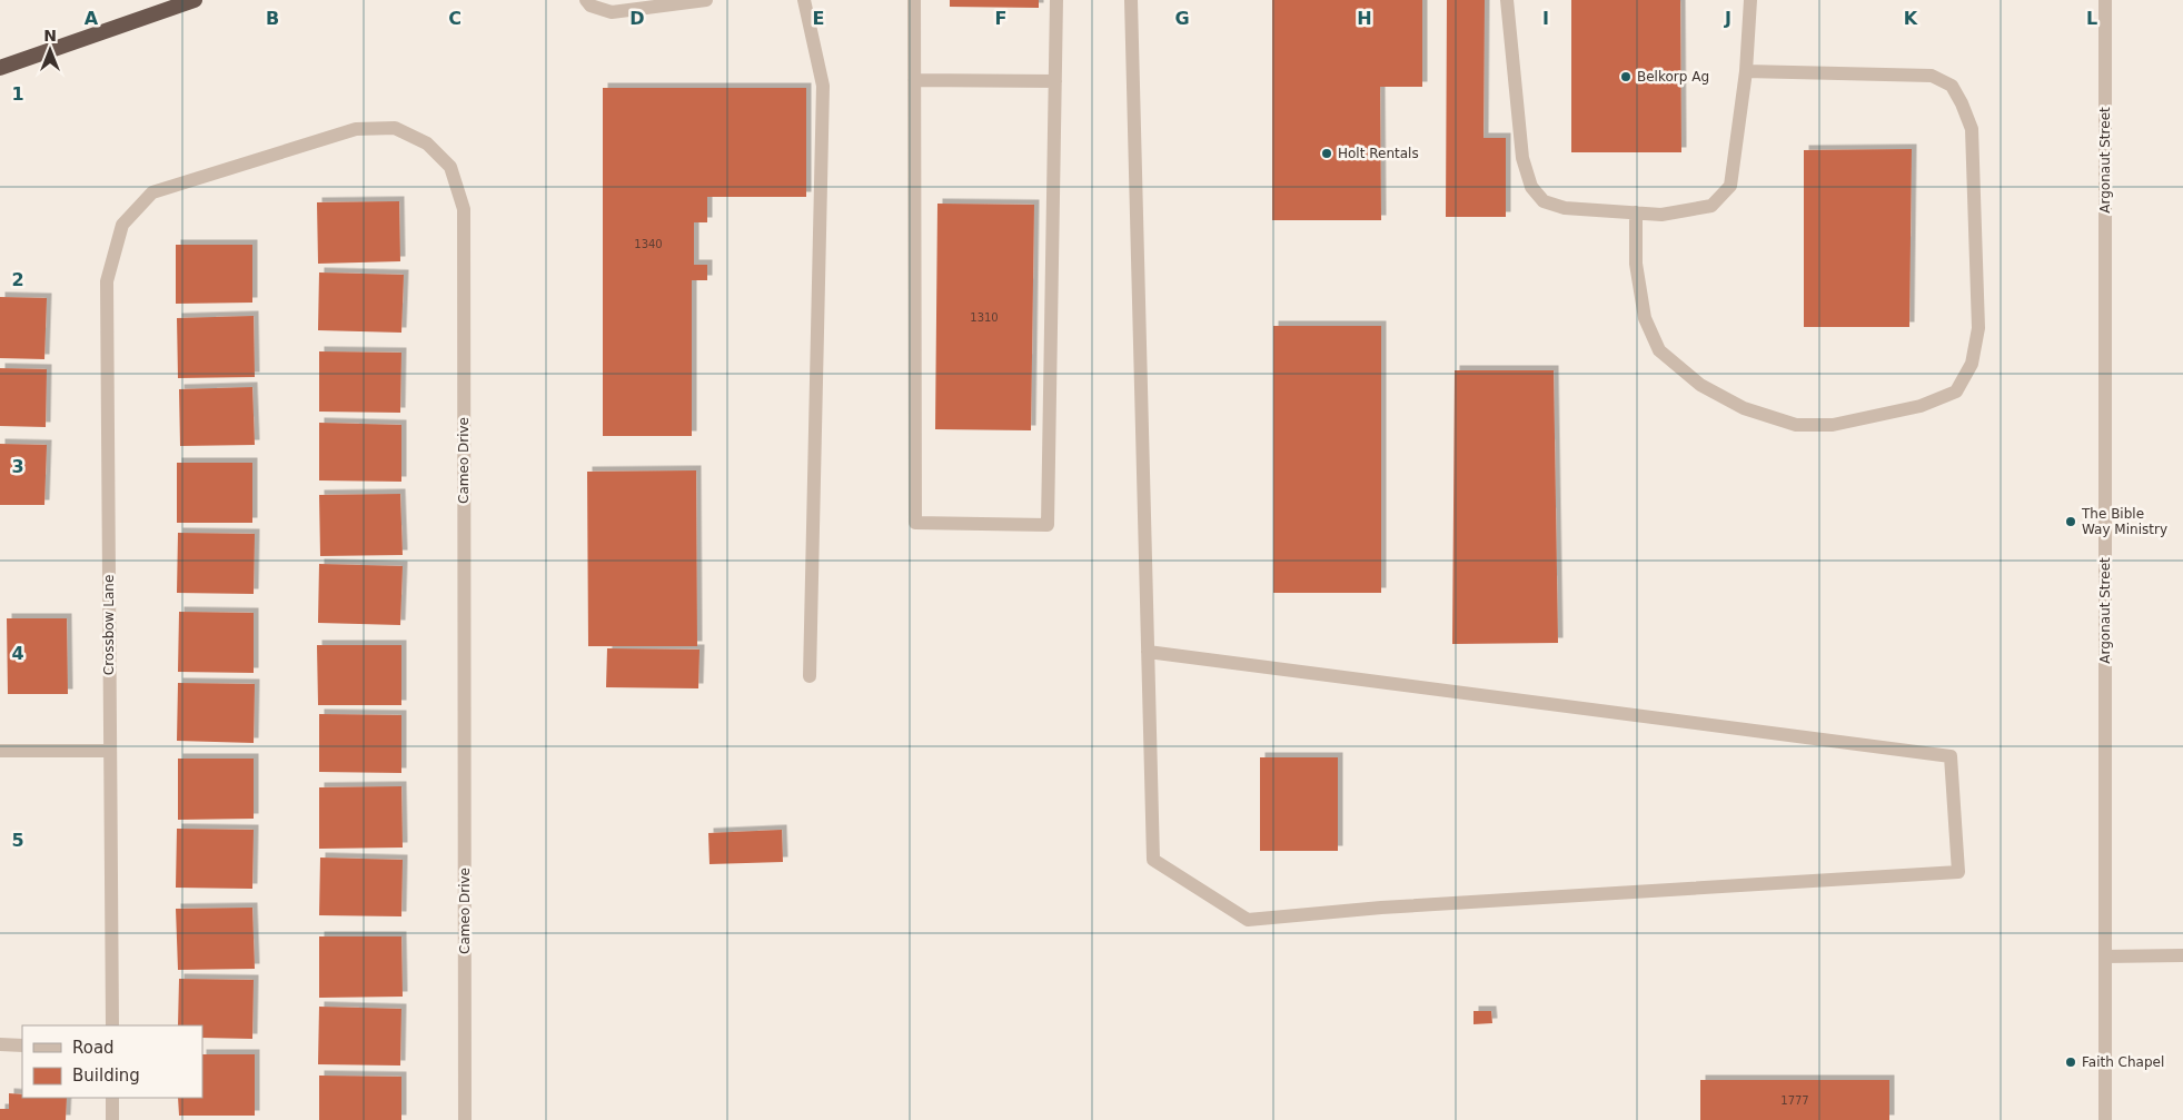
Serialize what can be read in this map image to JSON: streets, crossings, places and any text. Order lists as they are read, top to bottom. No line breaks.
{"streets":{"street":["Argonaut Street","Cameo Drive","Crossbow Lane"]},"crossings":[["Cameo Drive","Crossbow Lane"]],"places":["Belkorp Ag","Holt Rentals","The Bible Way Ministry","Faith Chapel"],"house_numbers":["1340","1310","1777"],"legend":["Road","Building"],"north":"top","grid":{"columns":["A","B","C","D","E","F","G","H","I","J","K","L"],"rows":["1","2","3","4","5"]}}
